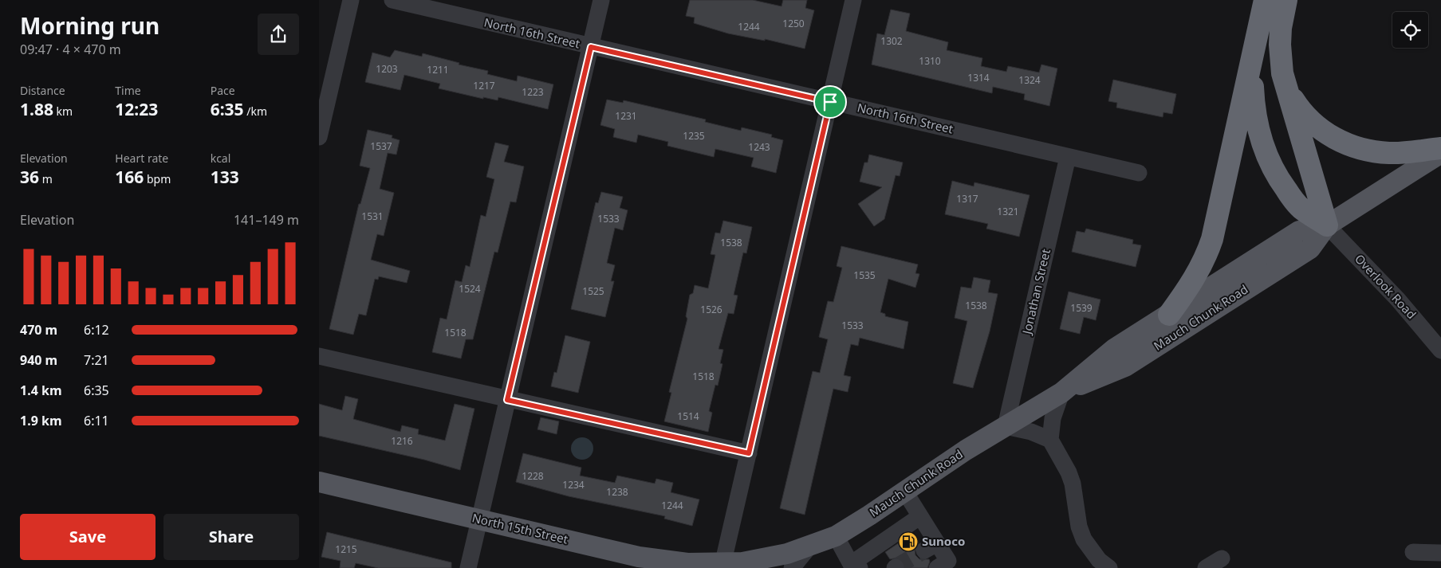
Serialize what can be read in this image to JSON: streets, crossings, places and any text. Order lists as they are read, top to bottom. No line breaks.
{"streets":{"main road":["Mauch Chunk Road","North 15th Street"],"street":["North 16th Street","Overlook Road","Jonathan Street"]},"crossings":[["North 16th Street","Jonathan Street"],["Overlook Road","Mauch Chunk Road"],["Jonathan Street","Mauch Chunk Road"],["Mauch Chunk Road","North 15th Street"]],"places":{"fuel station":["Sunoco"]},"house_numbers":["1250","1244","1302","1310","1203","1211","1314","1324","1217","1223","1231","1235","1537","1243","1317","1321","1531","1533","1538","1535","1524","1525","1538","1539","1526","1533","1518","1518","1514","1216","1228","1234","1238","1244","1215"],"page":{"heading":["Morning run","09:47 · 4 × 470 m"],"stats":[["Distance","1.88 km"],["Time","12:23"],["Pace","6:35 /km"],["Elevation","36 m"],["Heart rate","166 bpm"],["kcal","133"]],"chart":["Elevation","141–149 m"],"list":[{"name":"470 m","note":"6:12"},{"name":"940 m","note":"7:21"},{"name":"1.4 km","note":"6:35"},{"name":"1.9 km","note":"6:11"}],"buttons":["Save","Share"]}}
